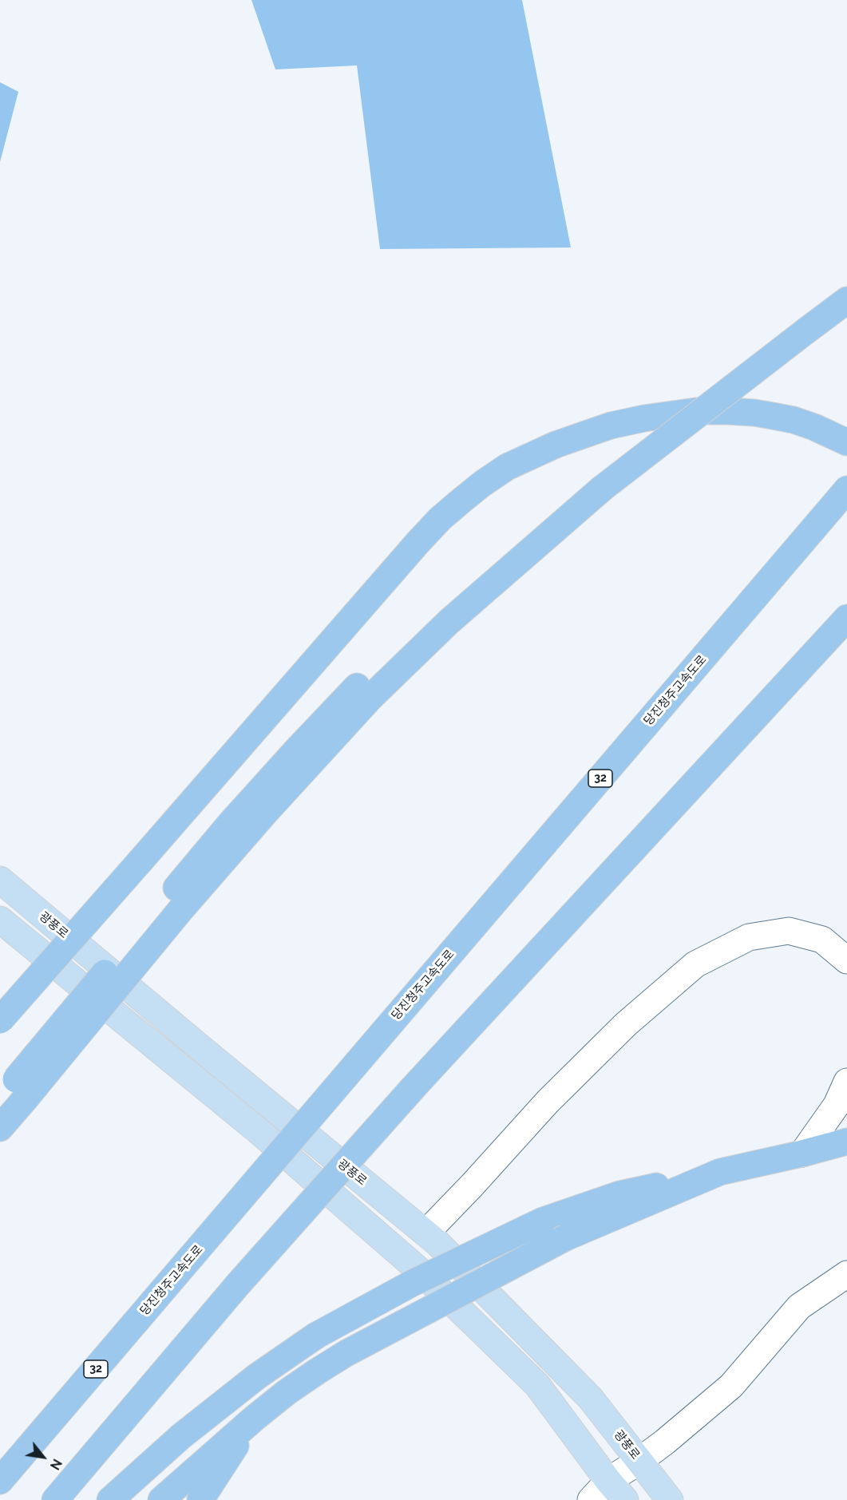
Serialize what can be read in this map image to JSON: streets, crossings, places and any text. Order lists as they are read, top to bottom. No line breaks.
{"streets":{"highway":["당진청주고속도로","32"],"main road":["광풍로"]},"north":"bottom right"}
